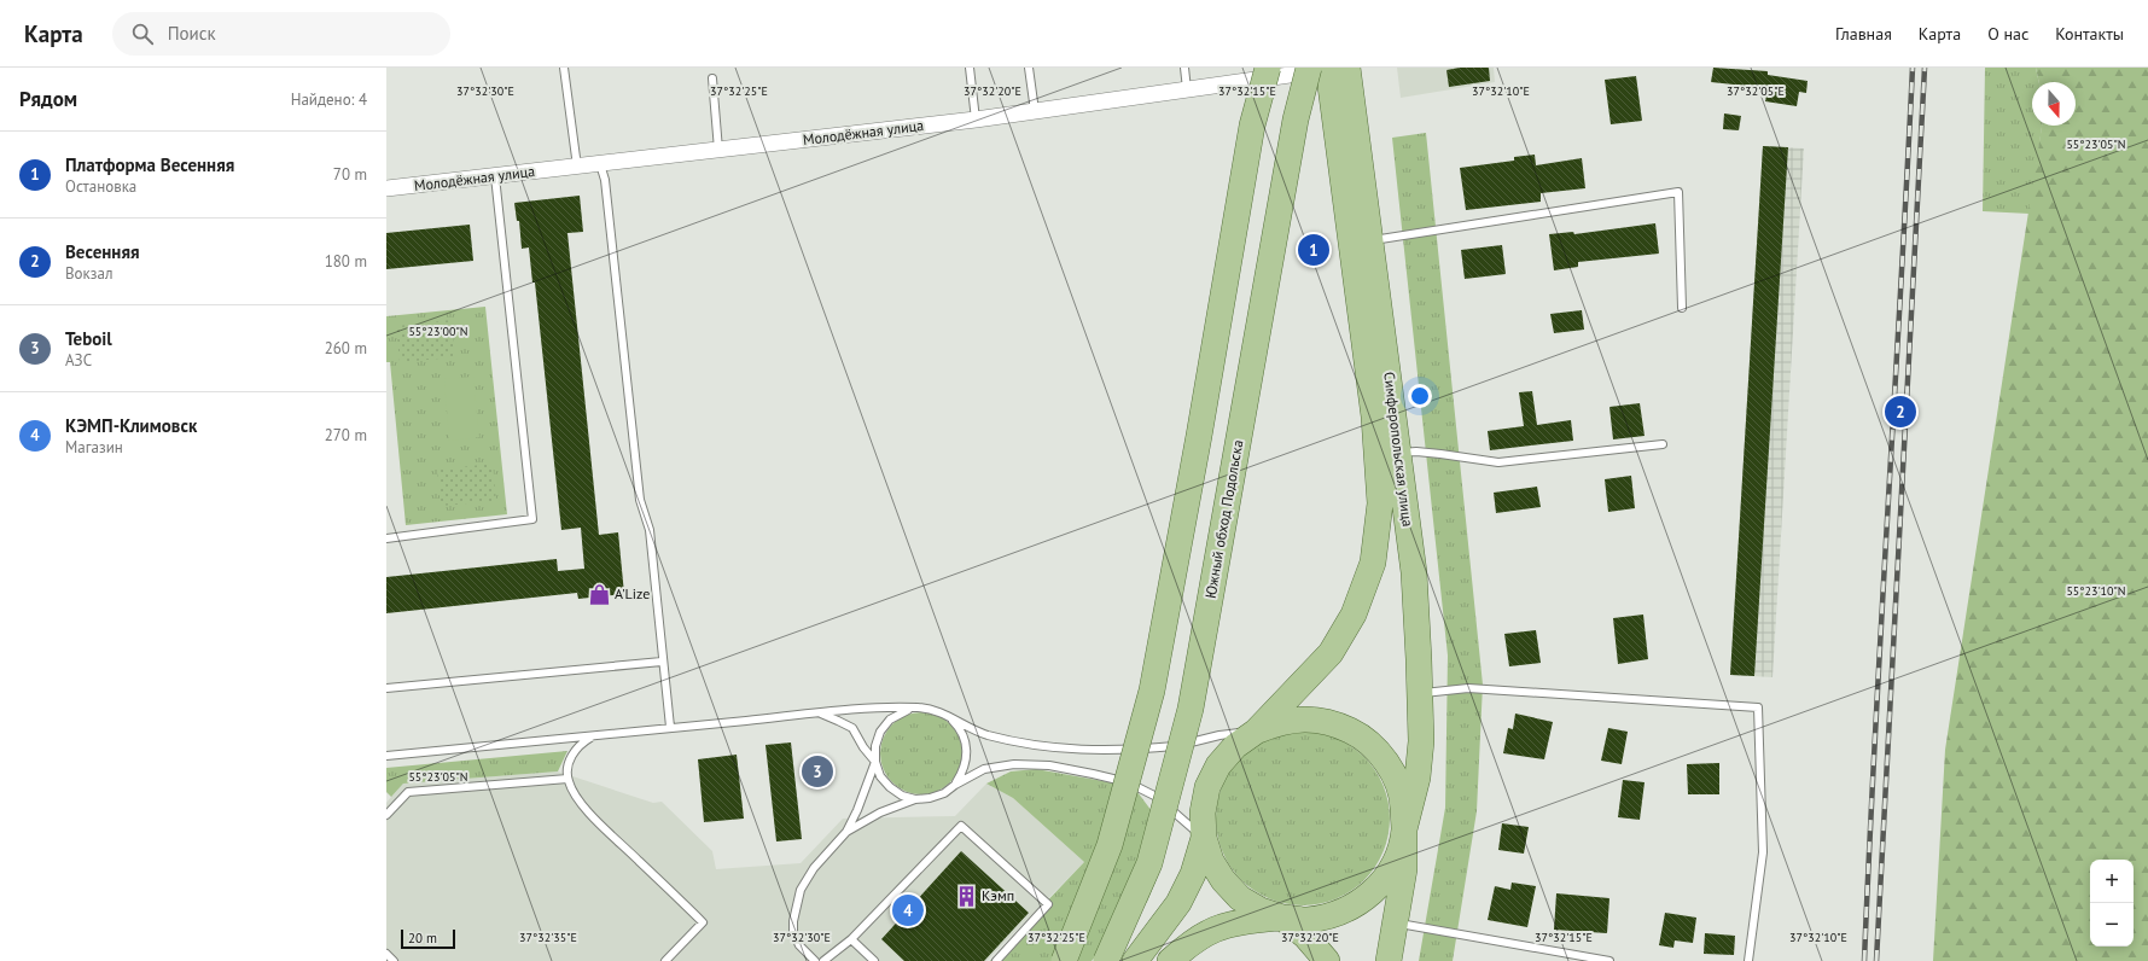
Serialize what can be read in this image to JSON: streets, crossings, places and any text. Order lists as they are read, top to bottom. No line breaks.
{"streets":{"main road":["Симферопольская улица","Южный обход Подольска"],"street":["Молодёжная улица"]},"crossings":[["Молодёжная улица","Симферопольская улица"],["Молодёжная улица","Южный обход Подольска"],["Симферопольская улица","Южный обход Подольска"]],"places":{"shop":["A'Lize"],"building":["Кэмп"]},"scale_bar":"20 m","north":"bottom","page":{"header":"Карта","search":"Поиск","nav":["Главная","Карта","О нас","Контакты"],"heading":["Рядом","Найдено: 4"],"list":[{"mark":"1","name":"Платформа Весенняя","note":"Остановка","value":"70 m"},{"mark":"2","name":"Весенняя","note":"Вокзал","value":"180 m"},{"mark":"3","name":"Teboil","note":"АЗС","value":"260 m"},{"mark":"4","name":"КЭМП-Климовск","note":"Магазин","value":"270 m"}],"pins":["1","2","3","4"],"map_buttons":["+","−"],"scale":"20 m"},"coordinates":["37°32'10\"E","37°32'05\"E","37°32'30\"E","37°32'25\"E","37°32'20\"E","37°32'15\"E","55°23'05\"N","55°23'00\"N","55°23'10\"N","37°32'35\"E"]}
